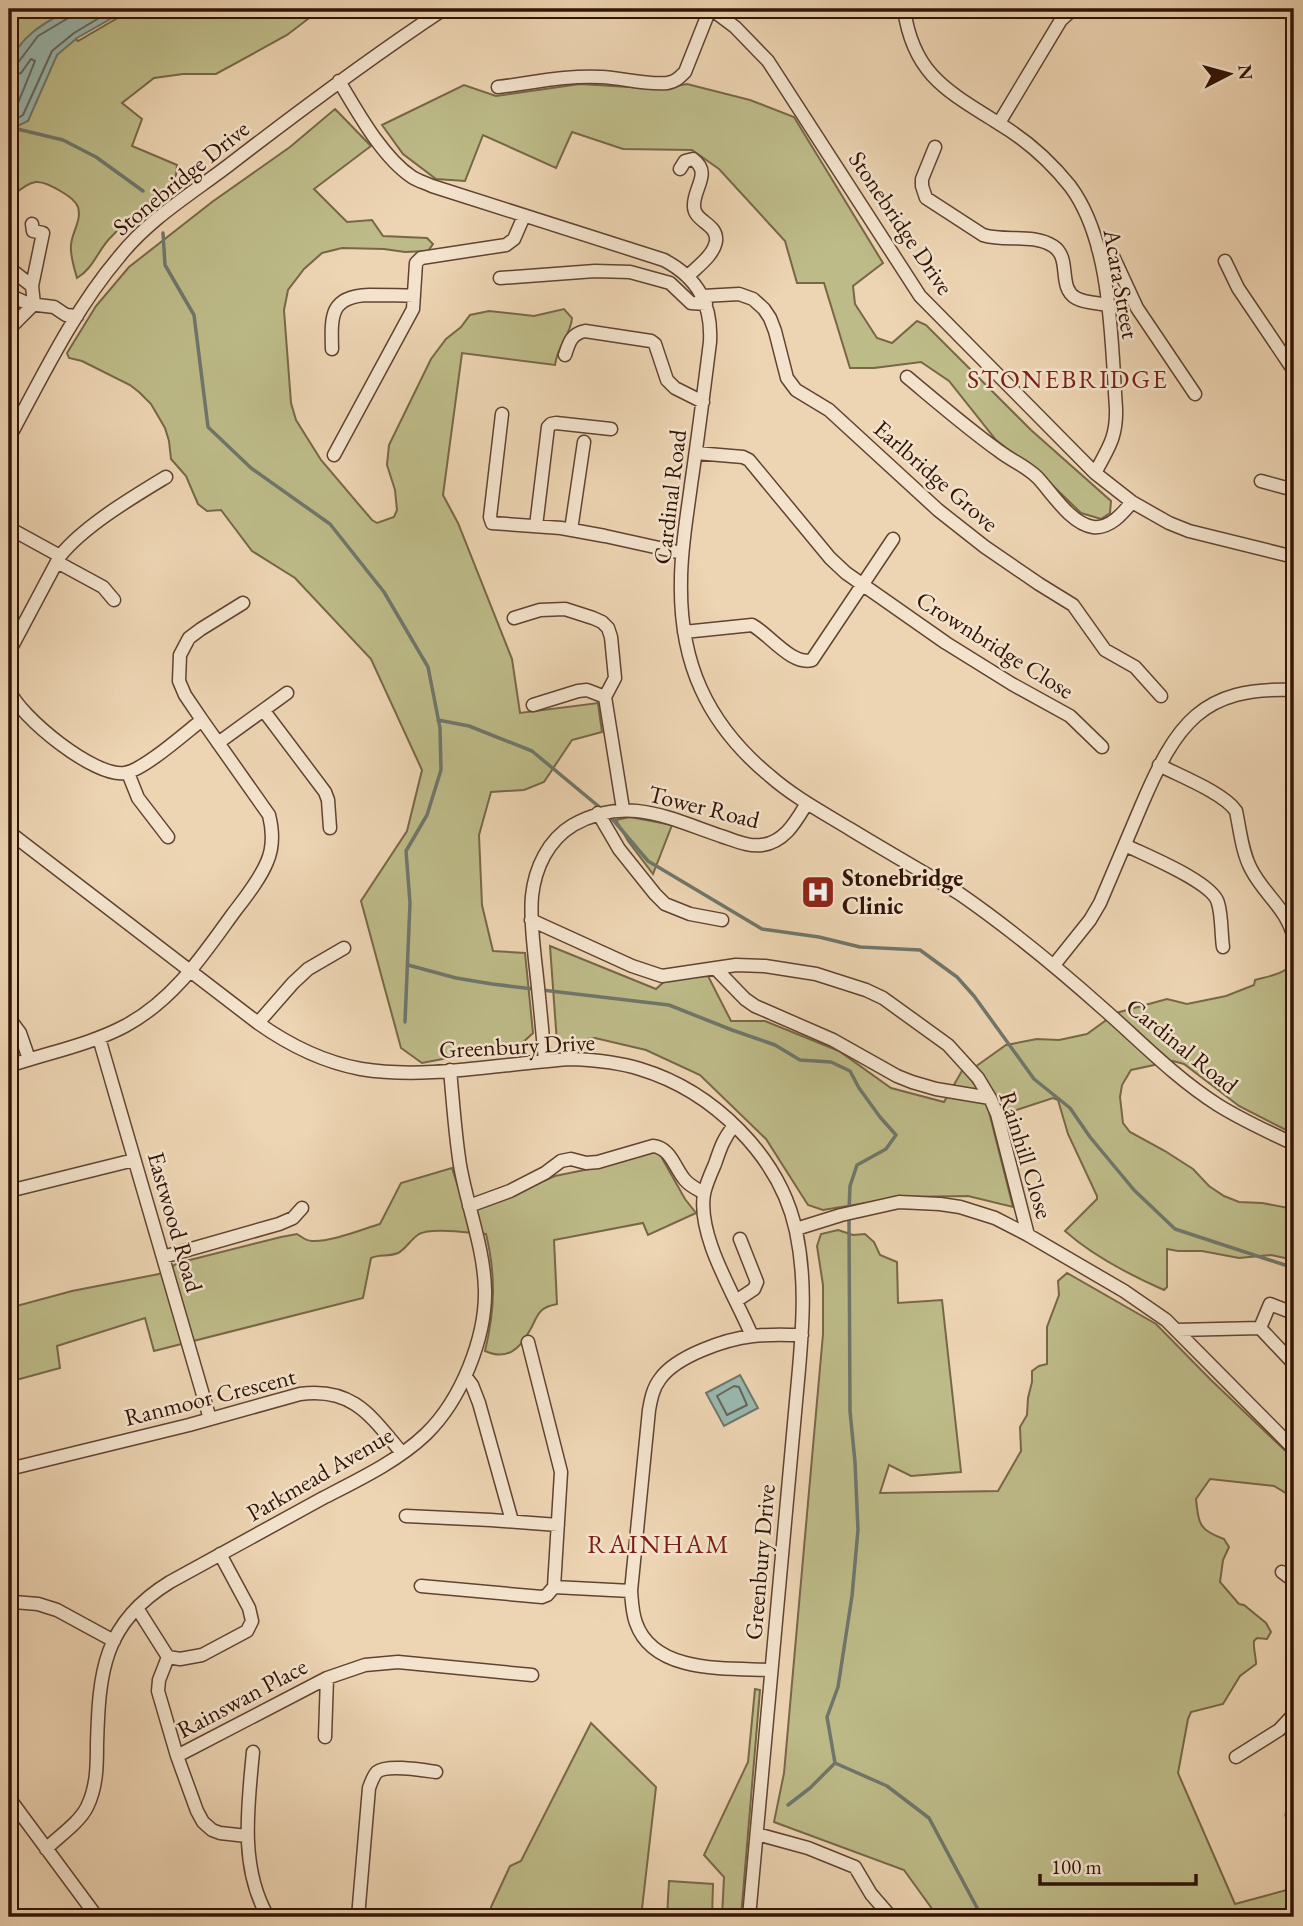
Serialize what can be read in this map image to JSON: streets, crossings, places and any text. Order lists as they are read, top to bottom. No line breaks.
{"streets":{"street":["Stonebridge Drive","Acara Street","Earlbridge Grove","Cardinal Road","Crownbridge Close","Tower Road","Greenbury Drive","Rainhill Close","Eastwood Road","Ranmoor Crescent","Parkmead Avenue","Rainswan Place"]},"crossings":[["Stonebridge Drive","Acara Street"],["Stonebridge Drive","Cardinal Road"],["Earlbridge Grove","Cardinal Road"],["Cardinal Road","Crownbridge Close"],["Cardinal Road","Tower Road"],["Tower Road","Greenbury Drive"],["Tower Road","Rainhill Close"],["Greenbury Drive","Parkmead Avenue"],["Eastwood Road","Ranmoor Crescent"],["Ranmoor Crescent","Parkmead Avenue"]],"districts":["STONEBRIDGE","RAINHAM"],"places":{"hospital":["Stonebridge Clinic"]},"scale_bar":"100 m","north":"right"}
